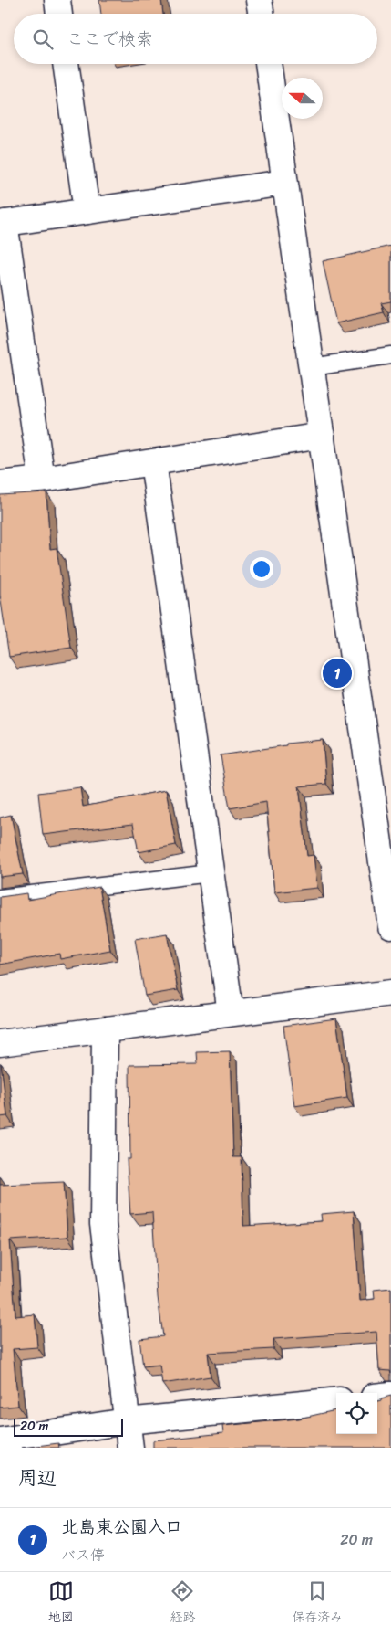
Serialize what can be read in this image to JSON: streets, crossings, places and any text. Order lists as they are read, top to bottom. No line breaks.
{"scale_bar":"20 m","north":"left","page":{"search":"ここで検索","pins":"1","scale":"20 m","heading":"周辺","list":[{"mark":"1","name":"北島東公園入口","note":"バス停","value":"20 m"}],"nav":["地図","経路","保存済み"]}}
